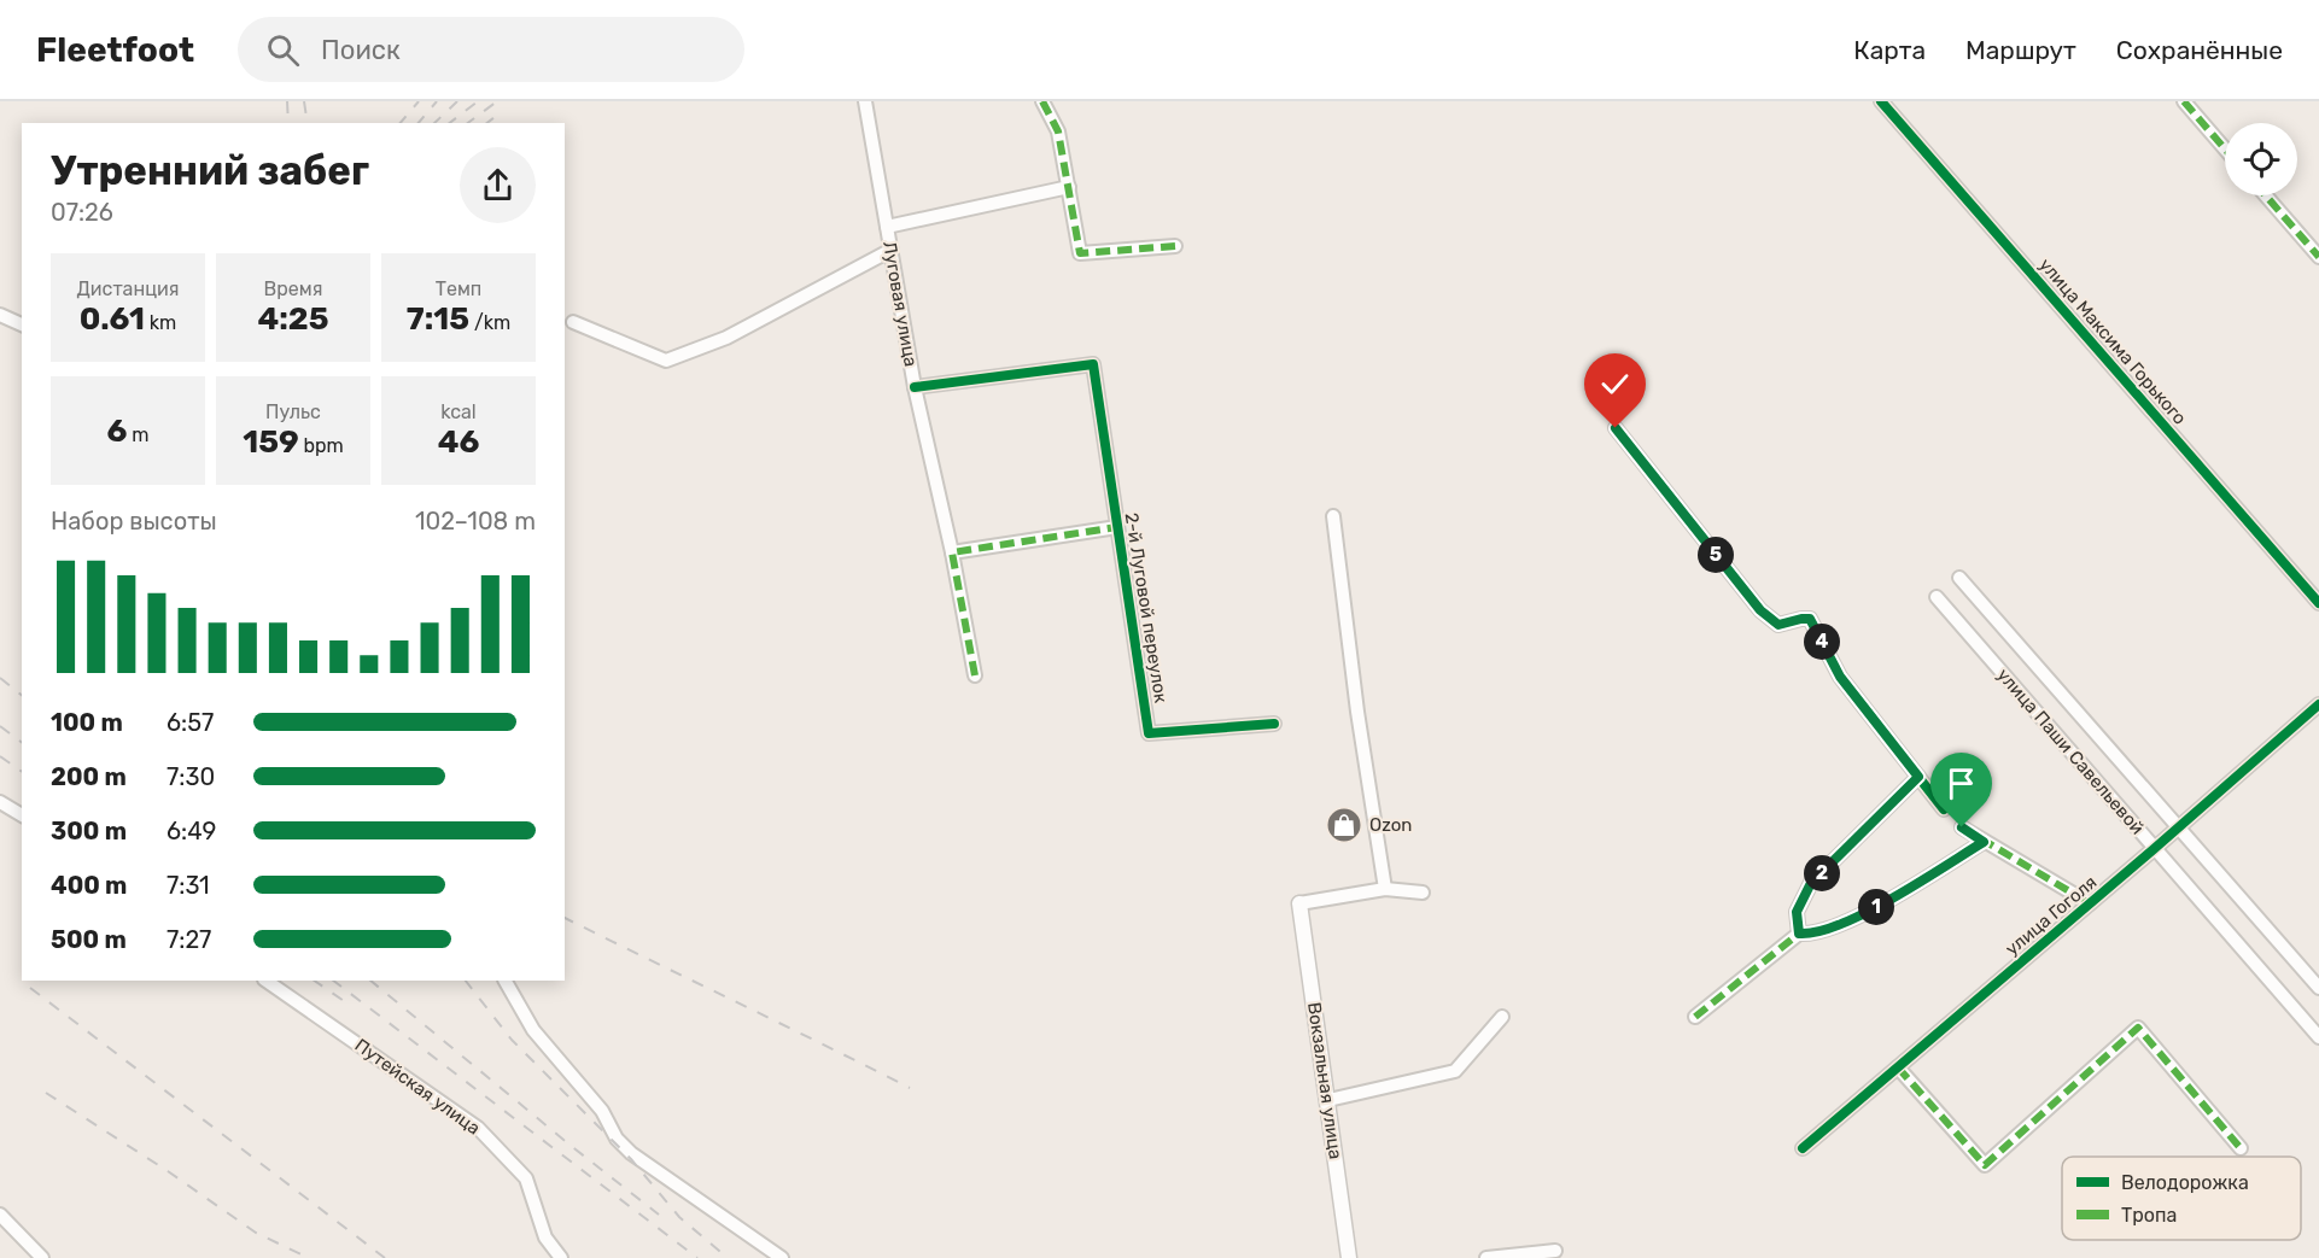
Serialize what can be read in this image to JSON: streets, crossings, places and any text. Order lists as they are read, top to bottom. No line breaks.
{"streets":{"street":["Луговая улица","улица Максима Горького","2-й Луговой переулок","улица Паши Савельевой","улица Гоголя","Вокзальная улица","Путейская улица"]},"crossings":[["Луговая улица","2-й Луговой переулок"],["улица Паши Савельевой","улица Гоголя"]],"places":{"shop":["Ozon"]},"legend":["Велодорожка","Тропа"],"page":{"header":"Fleetfoot","search":"Поиск","nav":["Карта","Маршрут","Сохранённые"],"heading":["Утренний забег","07:26"],"stats":[["Дистанция","0.61 km"],["Время","4:25"],["Темп","7:15 /km"],["6 m"],["Пульс","159 bpm"],["kcal","46"]],"chart":["Набор высоты","102–108 m"],"pins":["5","4","2","1"],"list":[{"name":"100 m","note":"6:57"},{"name":"200 m","note":"7:30"},{"name":"300 m","note":"6:49"},{"name":"400 m","note":"7:31"},{"name":"500 m","note":"7:27"}]}}
